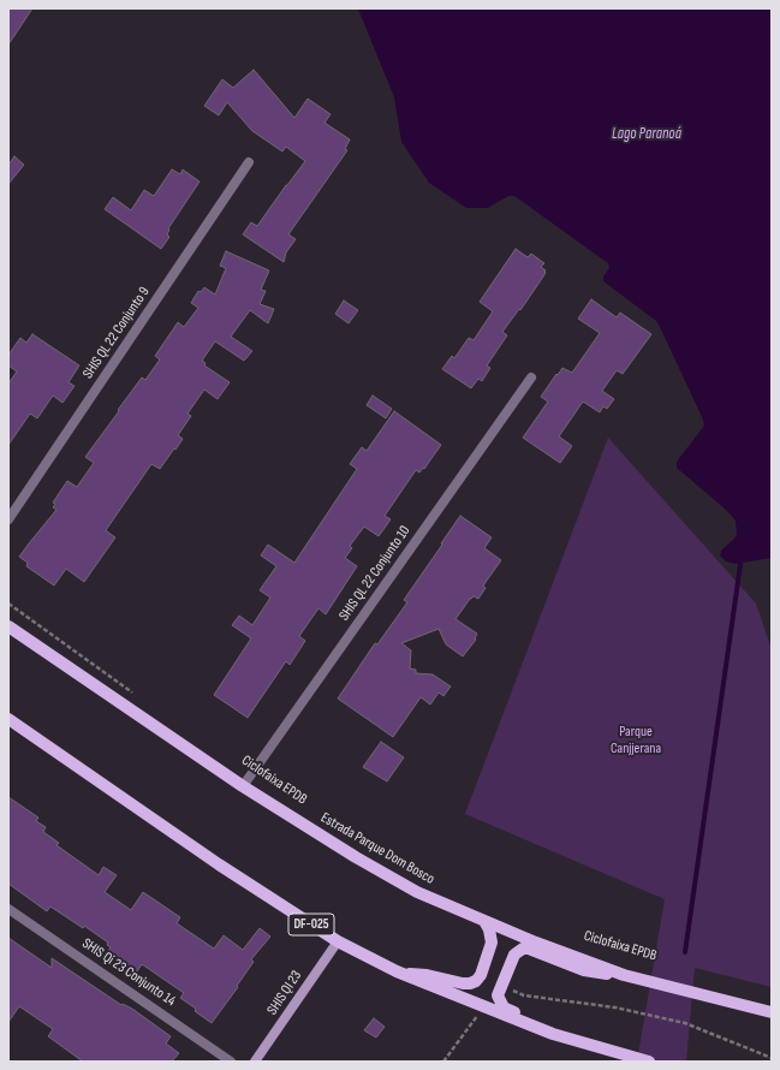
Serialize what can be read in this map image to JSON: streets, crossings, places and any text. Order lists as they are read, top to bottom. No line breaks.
{"streets":{"main road":["Estrada Parque Dom Bosco","DF-025"],"street":["SHIS QL 22 Conjunto 9","SHIS QL 22 Conjunto 10","SHIS Qi 23 Conjunto 14","SHIS QI 23"]},"crossings":[["SHIS QL 22 Conjunto 10","Estrada Parque Dom Bosco"],["DF-025","SHIS QI 23"]],"water":["Lago Paranoá"],"parks":["Parque Canjjerana"]}
